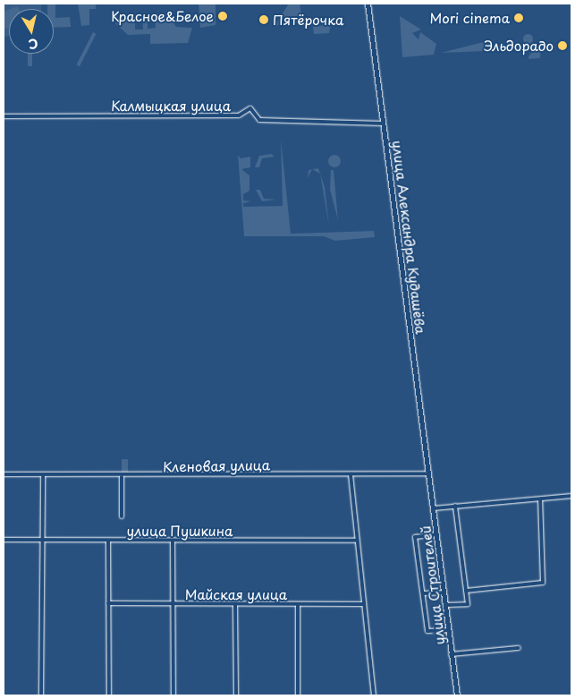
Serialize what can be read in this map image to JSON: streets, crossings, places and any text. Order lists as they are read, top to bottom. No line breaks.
{"streets":{"main road":["улица Александра Кудашёва","улица Строителей"],"street":["Калмыцкая улица","Кленовая улица","улица Пушкина","Майская улица"]},"crossings":[["Калмыцкая улица","улица Александра Кудашёва"],["улица Александра Кудашёва","Кленовая улица"],["улица Александра Кудашёва","улица Строителей"],["Кленовая улица","улица Строителей"]],"places":["Красное&Белое","Mori cinema","Пятёрочка","Эльдорадо"],"north":"bottom"}
